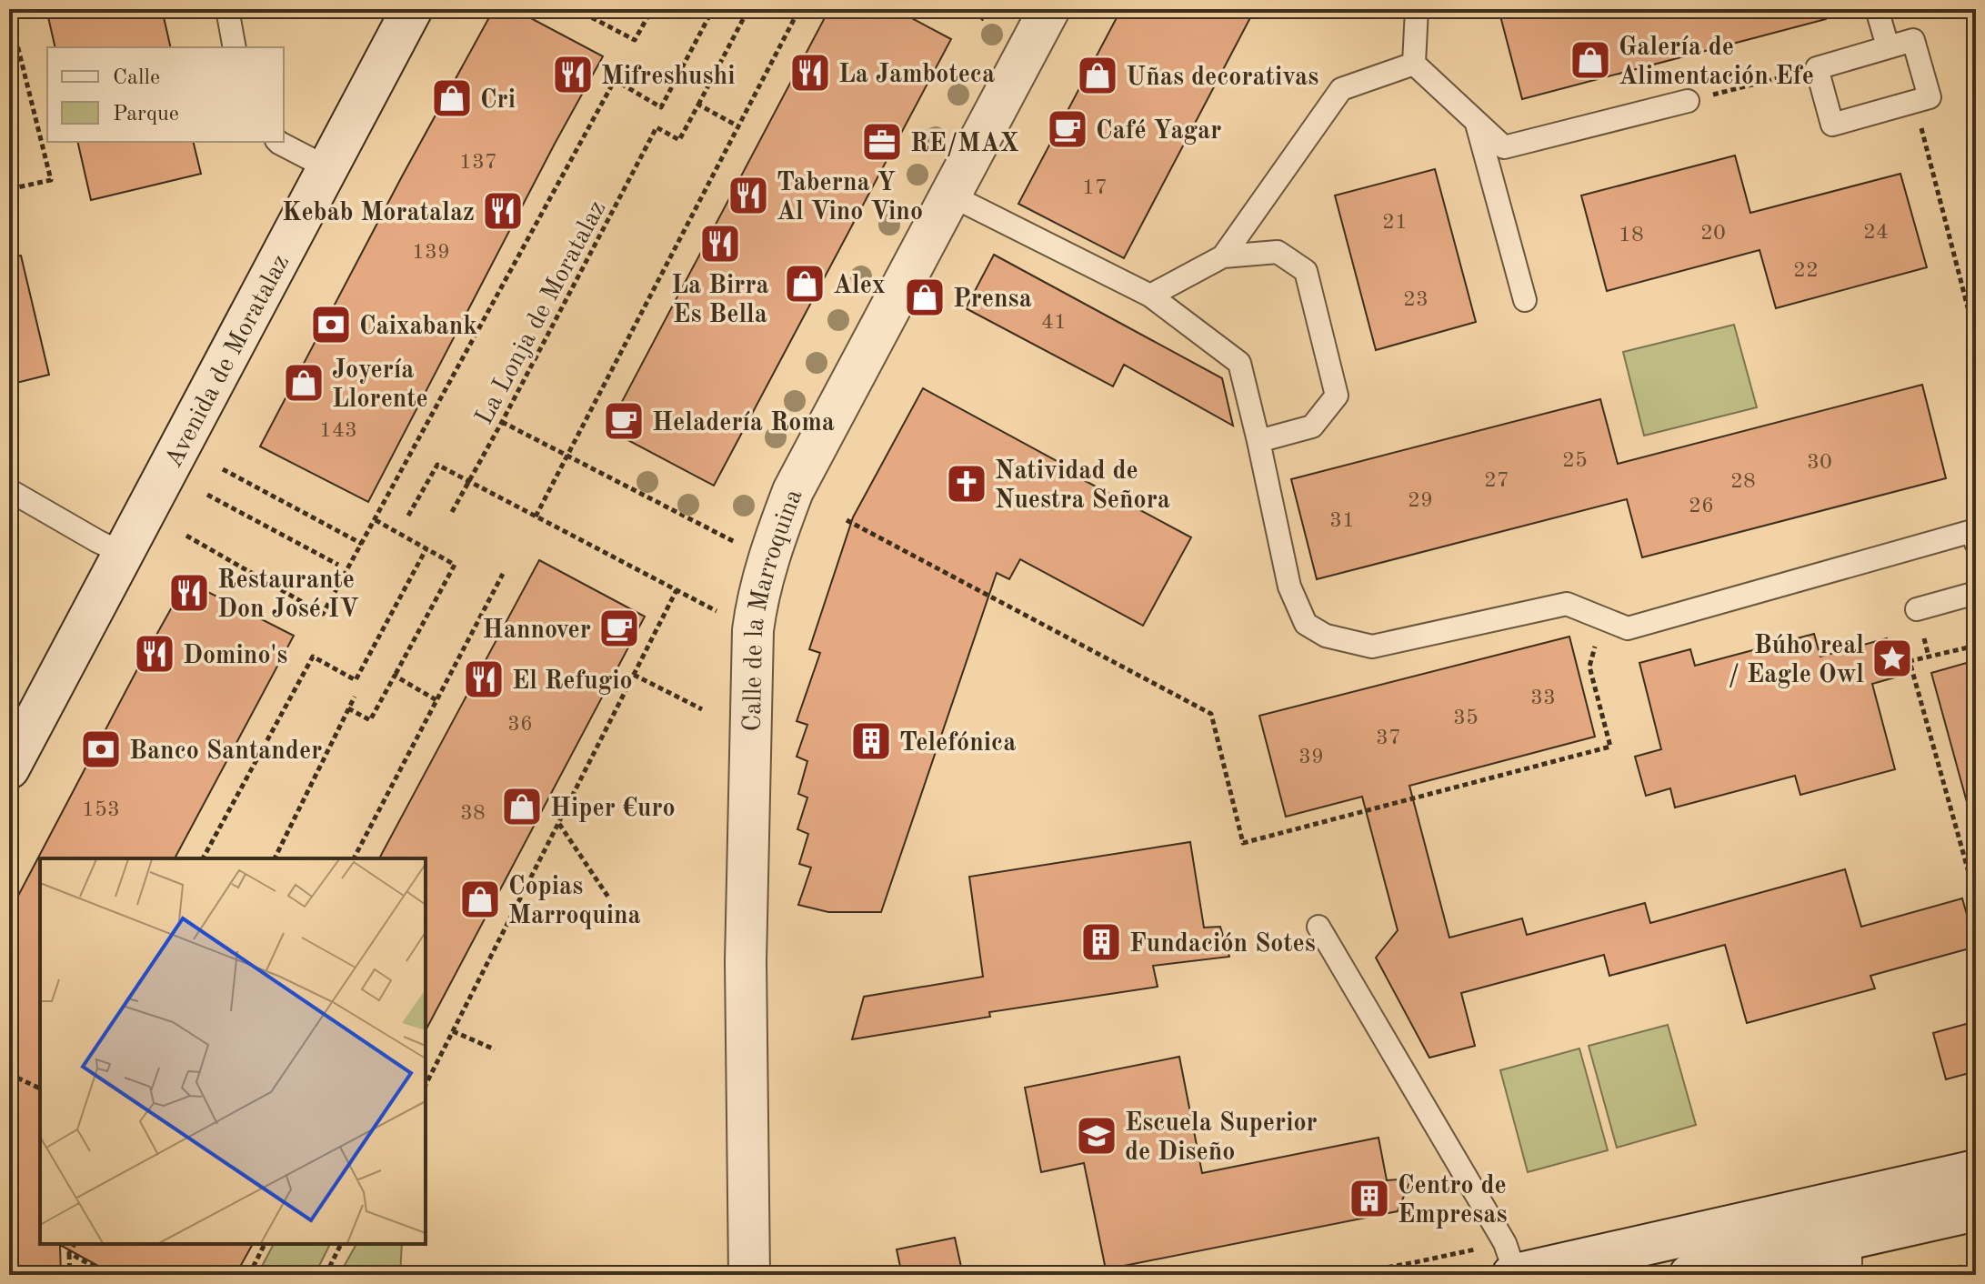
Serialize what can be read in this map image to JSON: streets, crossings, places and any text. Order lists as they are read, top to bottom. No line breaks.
{"streets":{"street":["Avenida de Moratalaz","Calle de la Marroquina"],"path":["La Lonja de Moratalaz"]},"places":{"shop":["Galería de Alimentación Efe","Uñas decorativas","Cri","Alex","Prensa","Joyería Llorente","Hiper €uro","Copias Marroquina"],"restaurant":["La Jamboteca","Mifreshushi","Taberna Y Al Vino Vino","Kebab Moratalaz","La Birra Es Bella","Restaurante Don José IV","Domino's","El Refugio"],"cafe":["Café Yagar","Heladería Roma","Hannover"],"office":["RE/MAX"],"bank":["Caixabank","Banco Santander"],"church":["Natividad de Nuestra Señora"],"place":["Búho real / Eagle Owl"],"building":["Telefónica","Fundación Sotes","Centro de Empresas"],"school or university":["Escuela Superior de Diseño"]},"house_numbers":["137","17","21","24","20","18","139","22","23","41","143","25","30","27","28","29","26","31","33","35","36","37","39","153","38"],"legend":["Calle","Parque"]}
